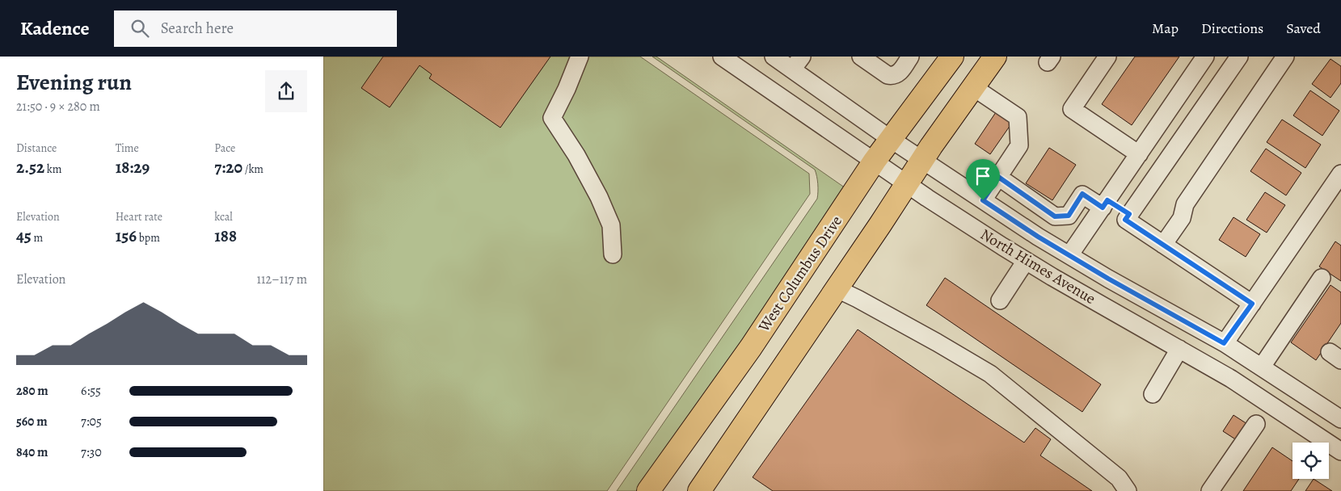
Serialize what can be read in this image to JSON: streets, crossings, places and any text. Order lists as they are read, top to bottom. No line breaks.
{"streets":{"main road":["West Columbus Drive"],"street":["North Himes Avenue"]},"crossings":[["North Himes Avenue","West Columbus Drive"]],"page":{"header":"Kadence","search":"Search here","nav":["Map","Directions","Saved"],"heading":["Evening run","21:50 · 9 × 280 m"],"stats":[["Distance","2.52 km"],["Time","18:29"],["Pace","7:20 /km"],["Elevation","45 m"],["Heart rate","156 bpm"],["kcal","188"]],"chart":["Elevation","112–117 m"],"list":[{"name":"280 m","note":"6:55"},{"name":"560 m","note":"7:05"},{"name":"840 m","note":"7:30"}]}}
